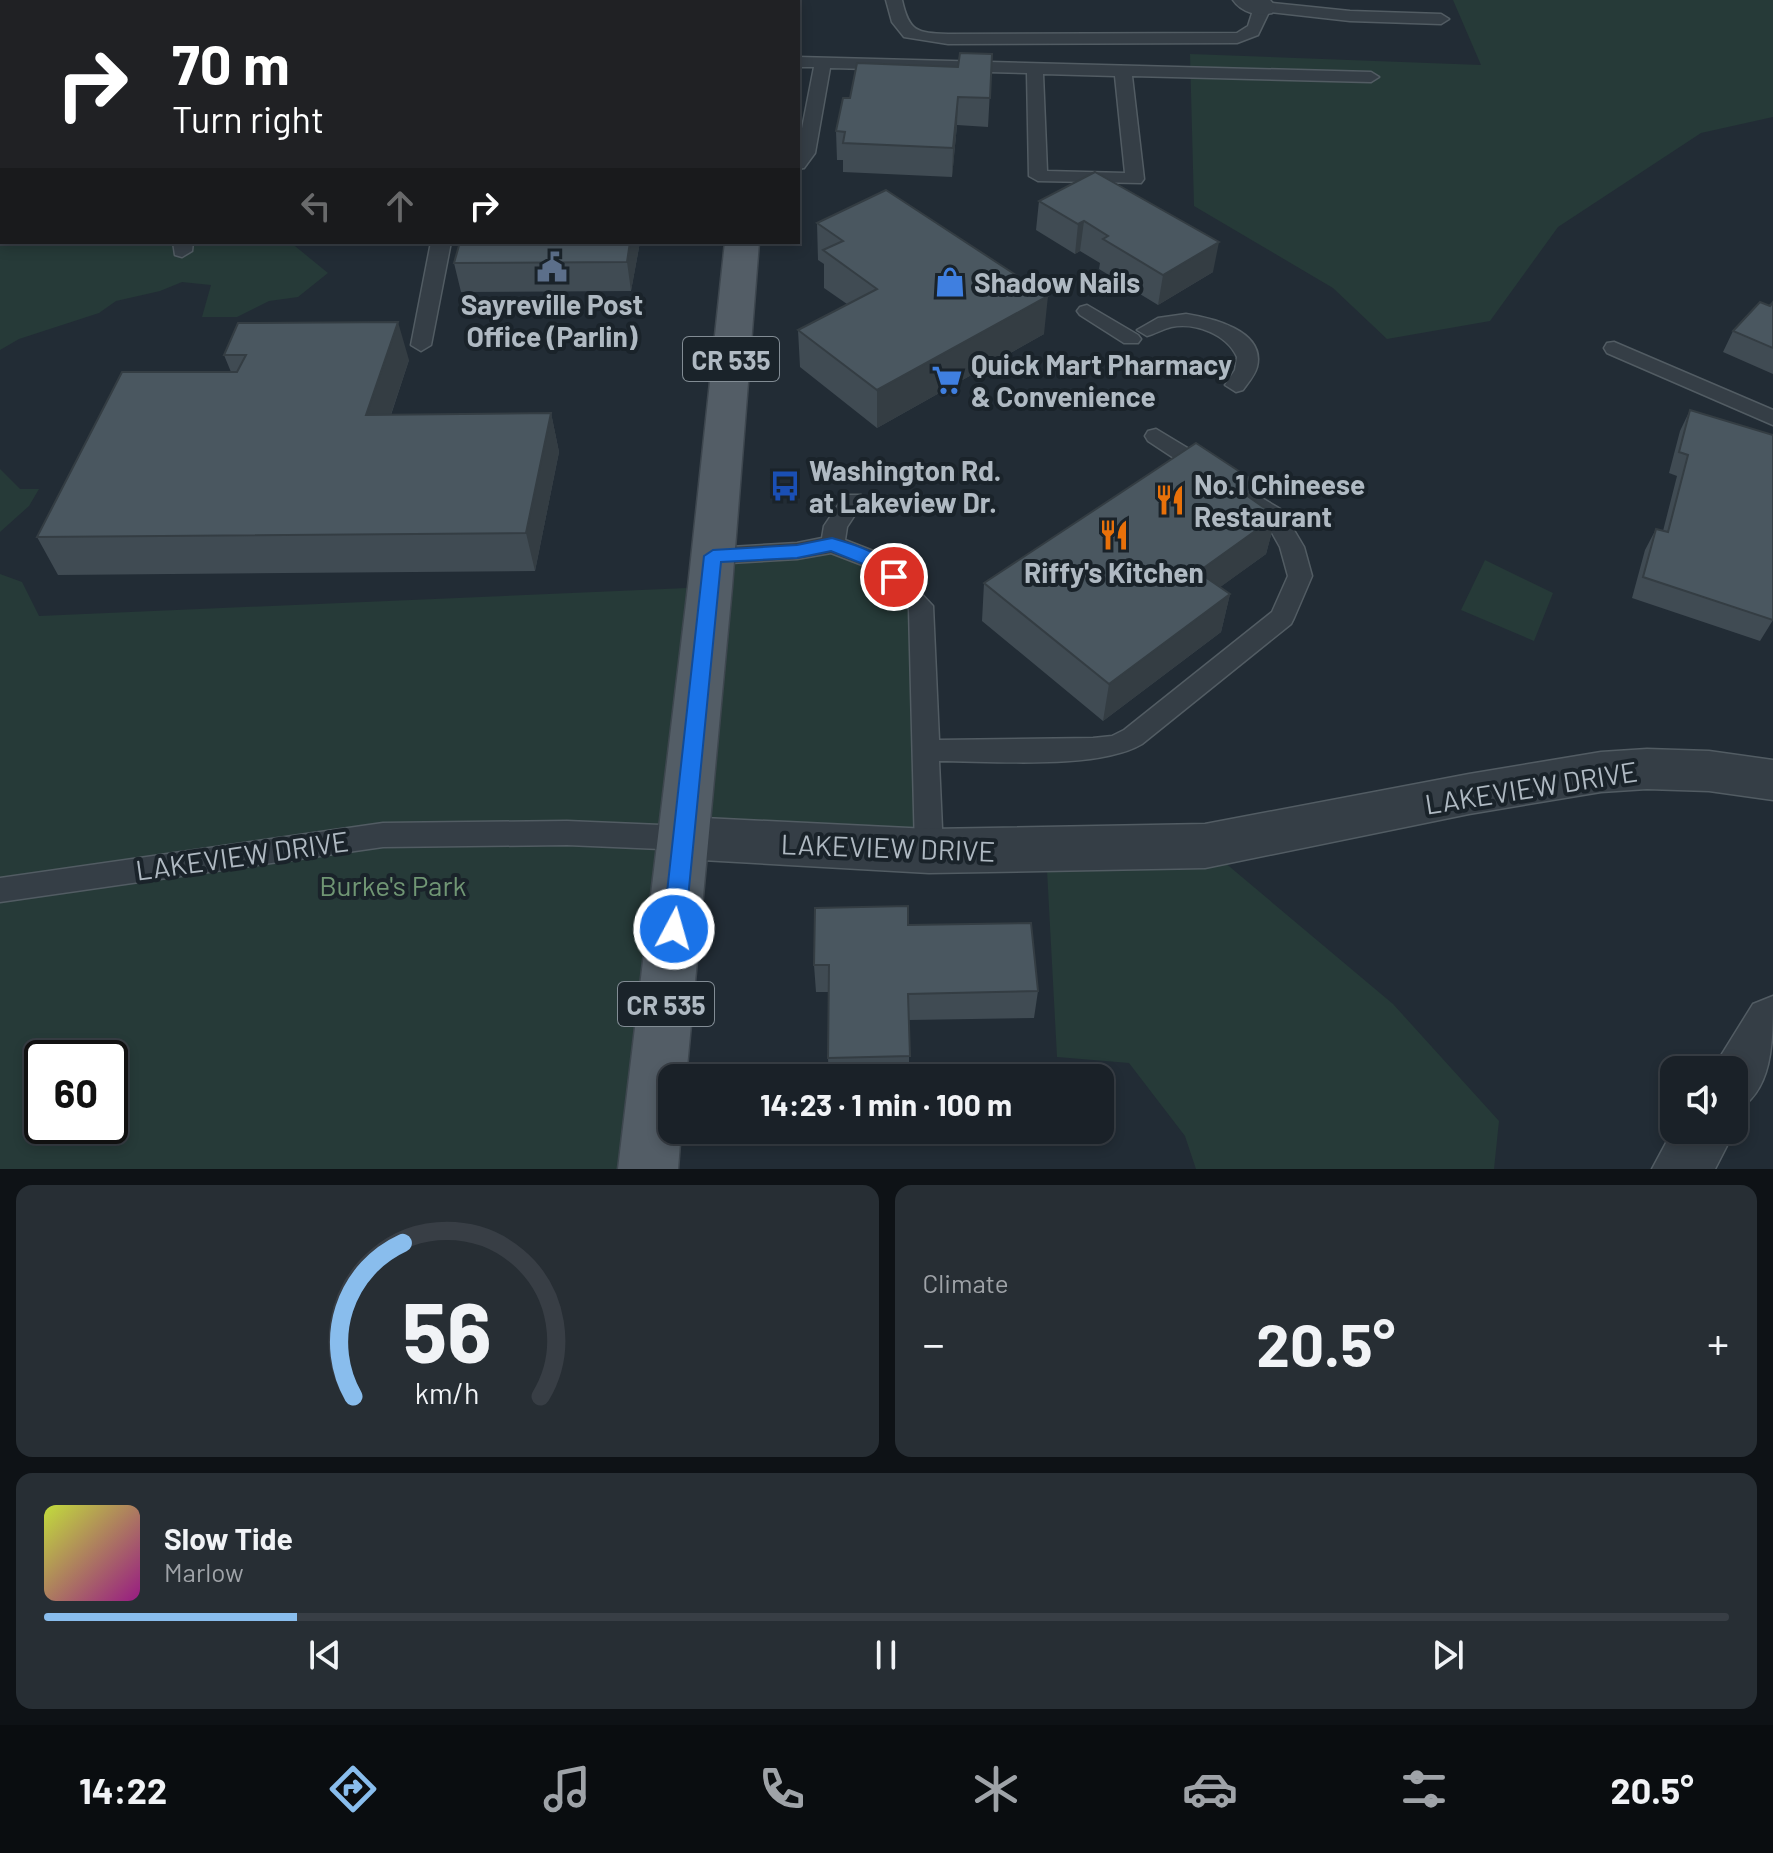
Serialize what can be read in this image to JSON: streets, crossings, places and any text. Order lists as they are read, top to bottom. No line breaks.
{"streets":{"main road":["CR 535"],"street":["LAKEVIEW DRIVE"]},"crossings":[["CR 535","LAKEVIEW DRIVE"]],"parks":["Burke's Park"],"places":{"public building":["Sayreville Post Office (Parlin)"],"shop":["Shadow Nails"],"supermarket":["Quick Mart Pharmacy & Convenience"],"bus stop":["Washington Rd. at Lakeview Dr."],"restaurant":["No.1 Chineese Restaurant","Riffy's Kitchen"]},"page":{"turn":["70 m","Turn right"],"limit":"60","trip":"14:23 · 1 min · 100 m","tile":"Climate","heat":["−","20.5°","+"],"song":["Slow Tide","Marlow"],"tabs":["14:22","20.5°"],"gauge":["56","km/h"]}}
